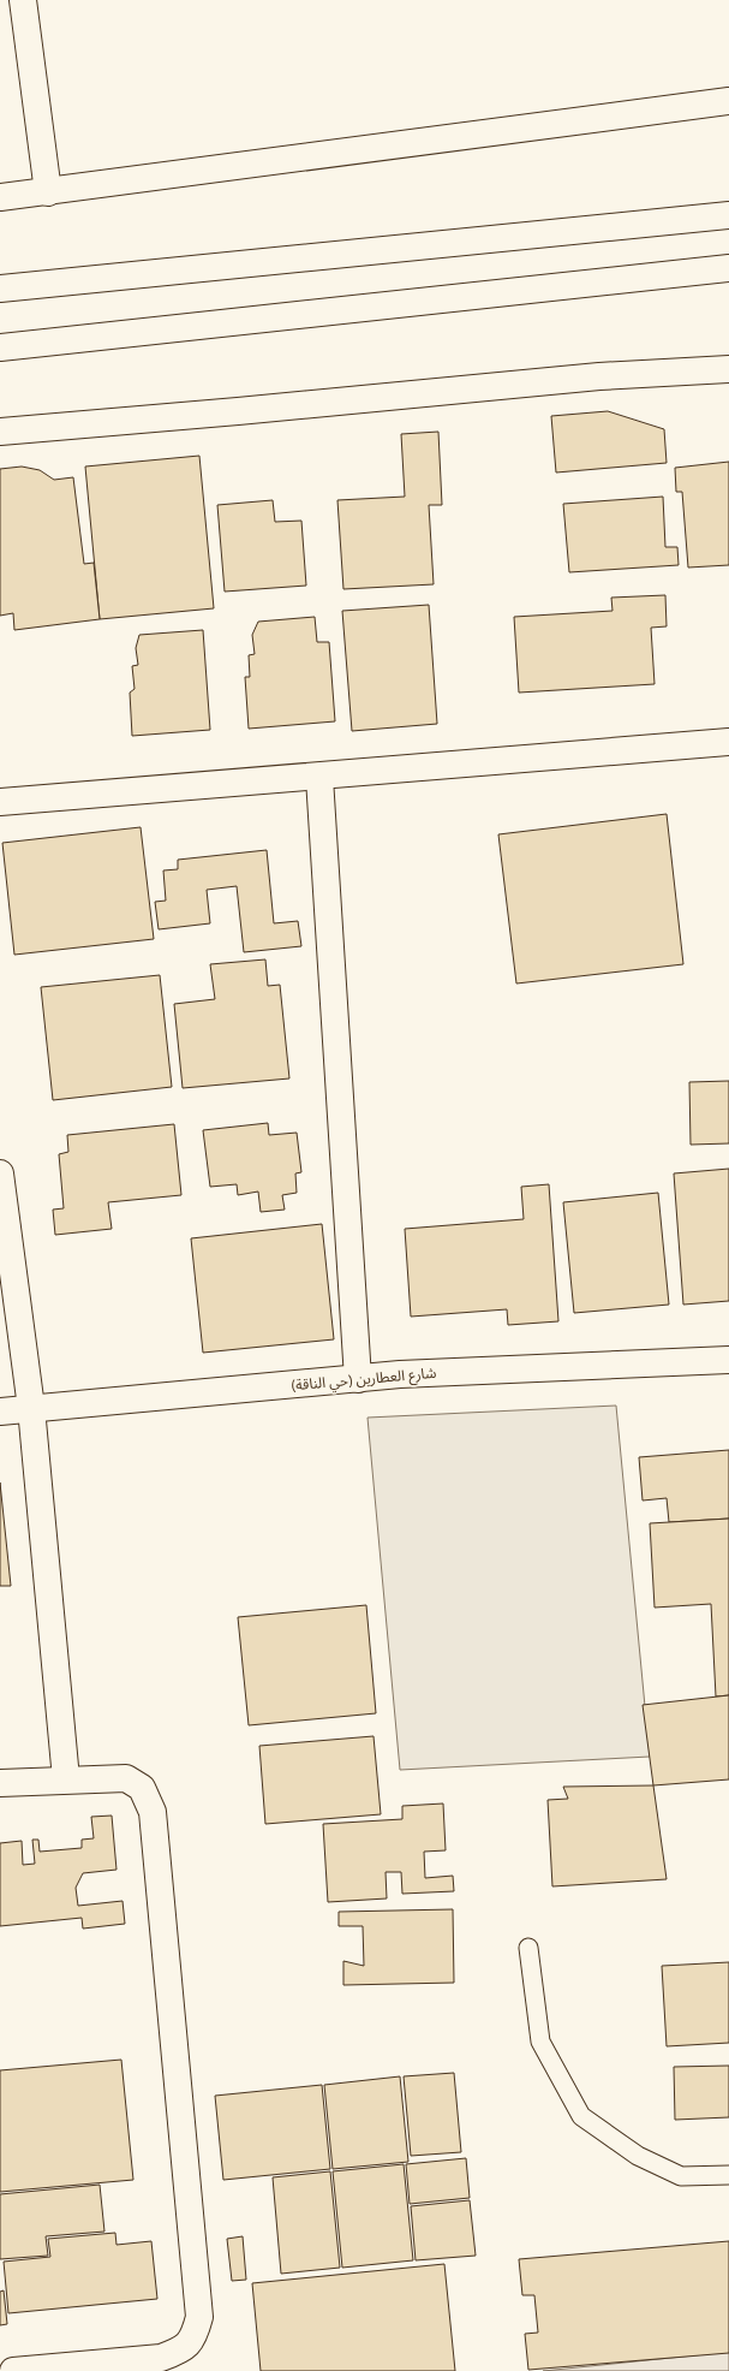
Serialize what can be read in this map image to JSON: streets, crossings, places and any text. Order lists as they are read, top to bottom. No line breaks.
{"streets":{"main road":["شارع العطارين (حي الناقة)"]}}
